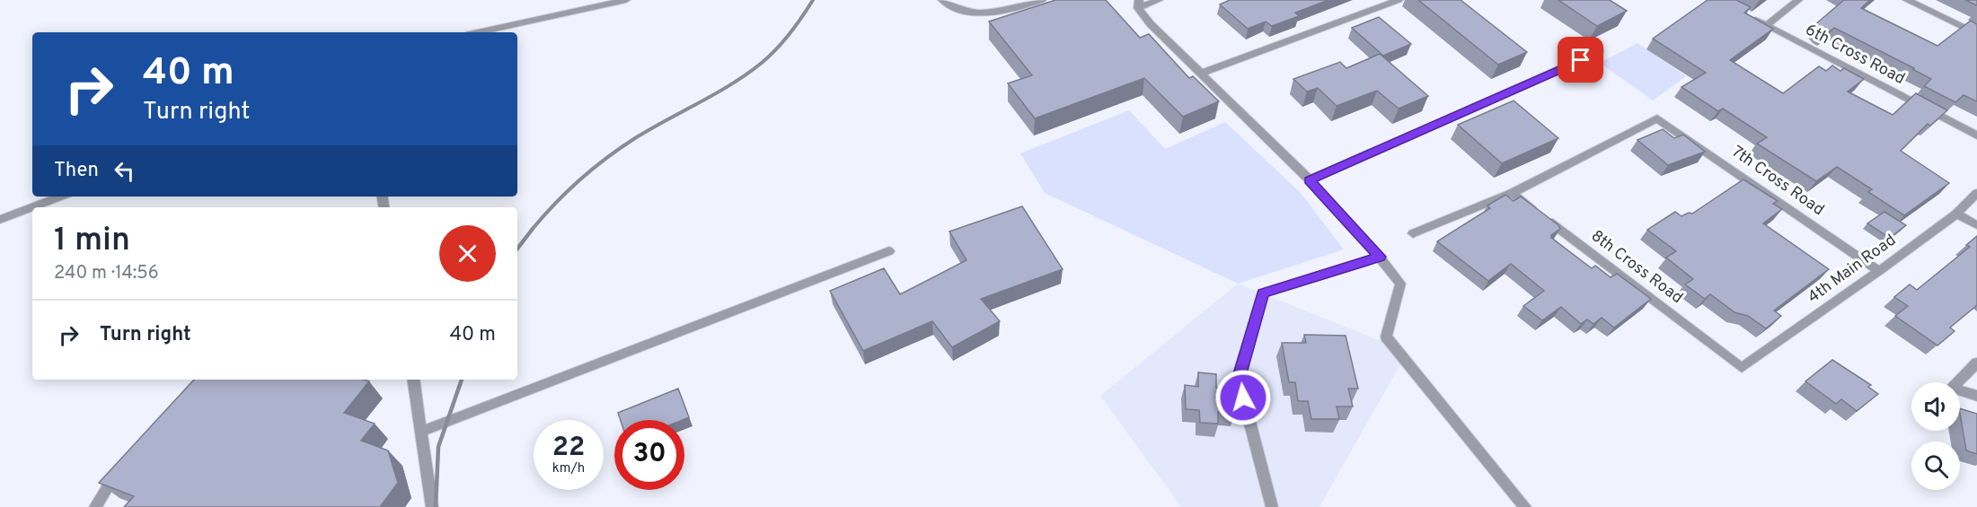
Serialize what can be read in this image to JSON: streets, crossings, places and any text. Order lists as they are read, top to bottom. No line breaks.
{"streets":{"street":["6th Cross Road","7th Cross Road","8th Cross Road","4th Main Road"]},"crossings":[["7th Cross Road","8th Cross Road"],["7th Cross Road","4th Main Road"],["8th Cross Road","4th Main Road"]],"page":{"turn":["40 m","Turn right"],"then":"Then","heading":["1 min","240 m · 14:56"],"list":[{"name":"Turn right","value":"40 m"}],"speed":"22 km/h","limit":"30"}}
